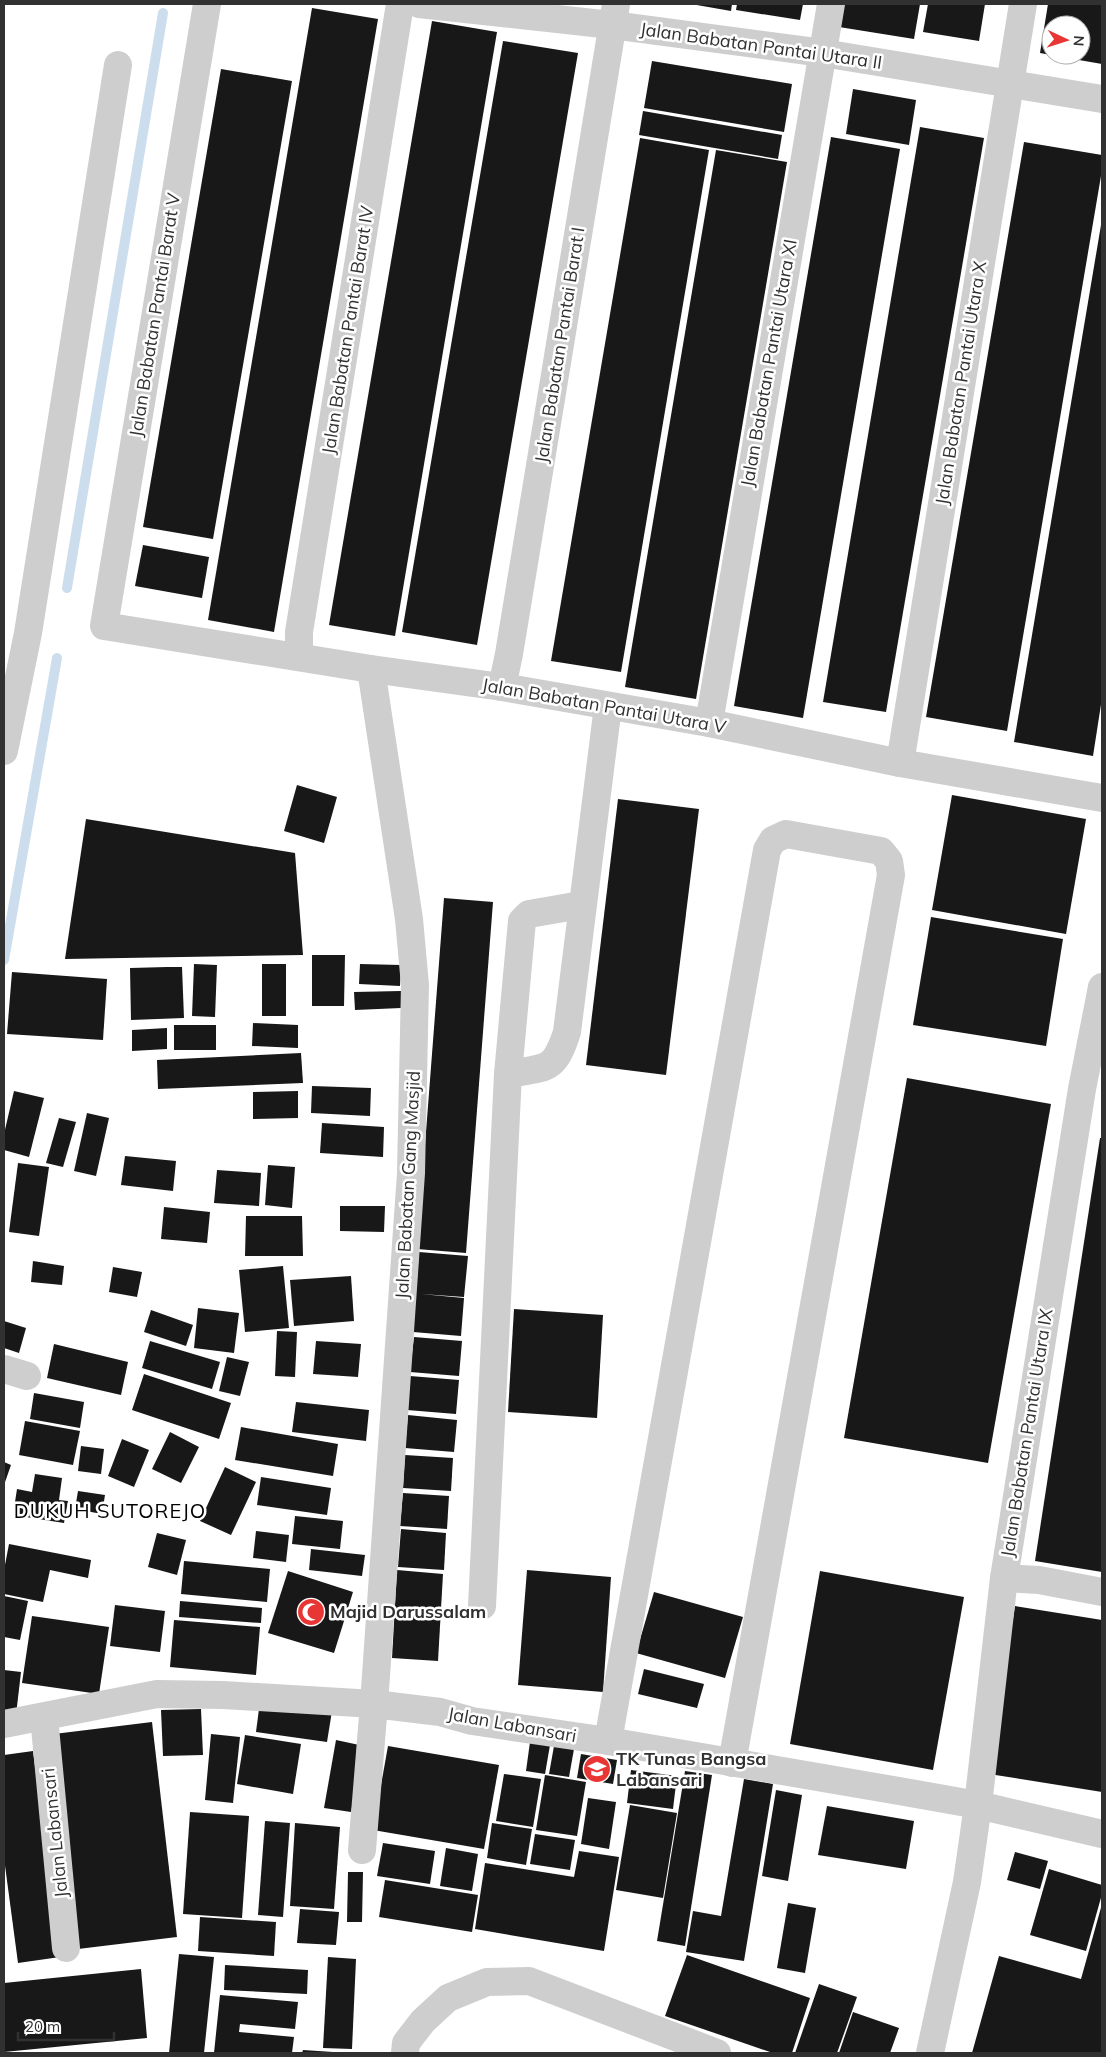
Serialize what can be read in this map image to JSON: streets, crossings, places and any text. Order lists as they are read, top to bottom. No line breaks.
{"streets":{"street":["Jalan Babatan Pantai Utara II","Jalan Babatan Pantai Barat V","Jalan Babatan Pantai Barat IV","Jalan Babatan Pantai Barat I","Jalan Babatan Pantai Utara XI","Jalan Babatan Pantai Utara X","Jalan Babatan Pantai Utara V","Jalan Babatan Gang Masjid","Jalan Babatan Pantai Utara IX","Jalan Labansari"]},"crossings":[["Jalan Babatan Pantai Utara II","Jalan Babatan Pantai Barat I"],["Jalan Babatan Pantai Utara II","Jalan Babatan Pantai Utara XI"],["Jalan Babatan Pantai Utara II","Jalan Babatan Pantai Utara X"],["Jalan Babatan Pantai Barat V","Jalan Babatan Pantai Utara V"],["Jalan Babatan Pantai Barat IV","Jalan Babatan Pantai Utara V"],["Jalan Babatan Pantai Barat I","Jalan Babatan Pantai Utara V"],["Jalan Babatan Pantai Utara XI","Jalan Babatan Pantai Utara V"],["Jalan Babatan Pantai Utara X","Jalan Babatan Pantai Utara V"],["Jalan Babatan Pantai Utara V","Jalan Babatan Gang Masjid"],["Jalan Babatan Gang Masjid","Jalan Labansari"],["Jalan Babatan Pantai Utara IX","Jalan Labansari"]],"districts":["DUKUH SUTOREJO"],"places":{"mosque":["Majid Darussalam"],"school or university":["TK Tunas Bangsa Labansari"]},"scale_bar":"20 m","north":"right"}
